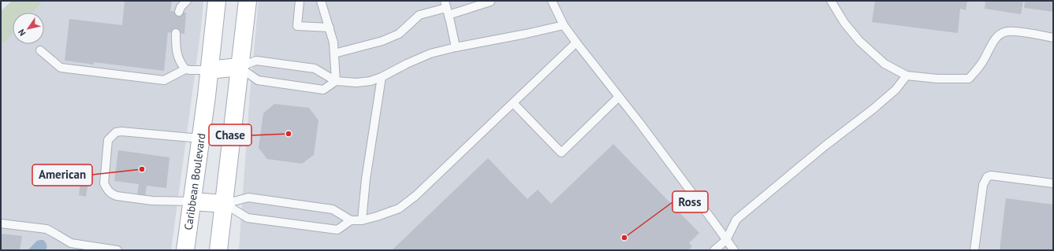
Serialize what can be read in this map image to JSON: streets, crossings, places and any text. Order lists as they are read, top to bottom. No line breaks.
{"streets":{"main road":["Caribbean Boulevard"]},"places":["Chase","American","Ross"],"north":"bottom left"}
